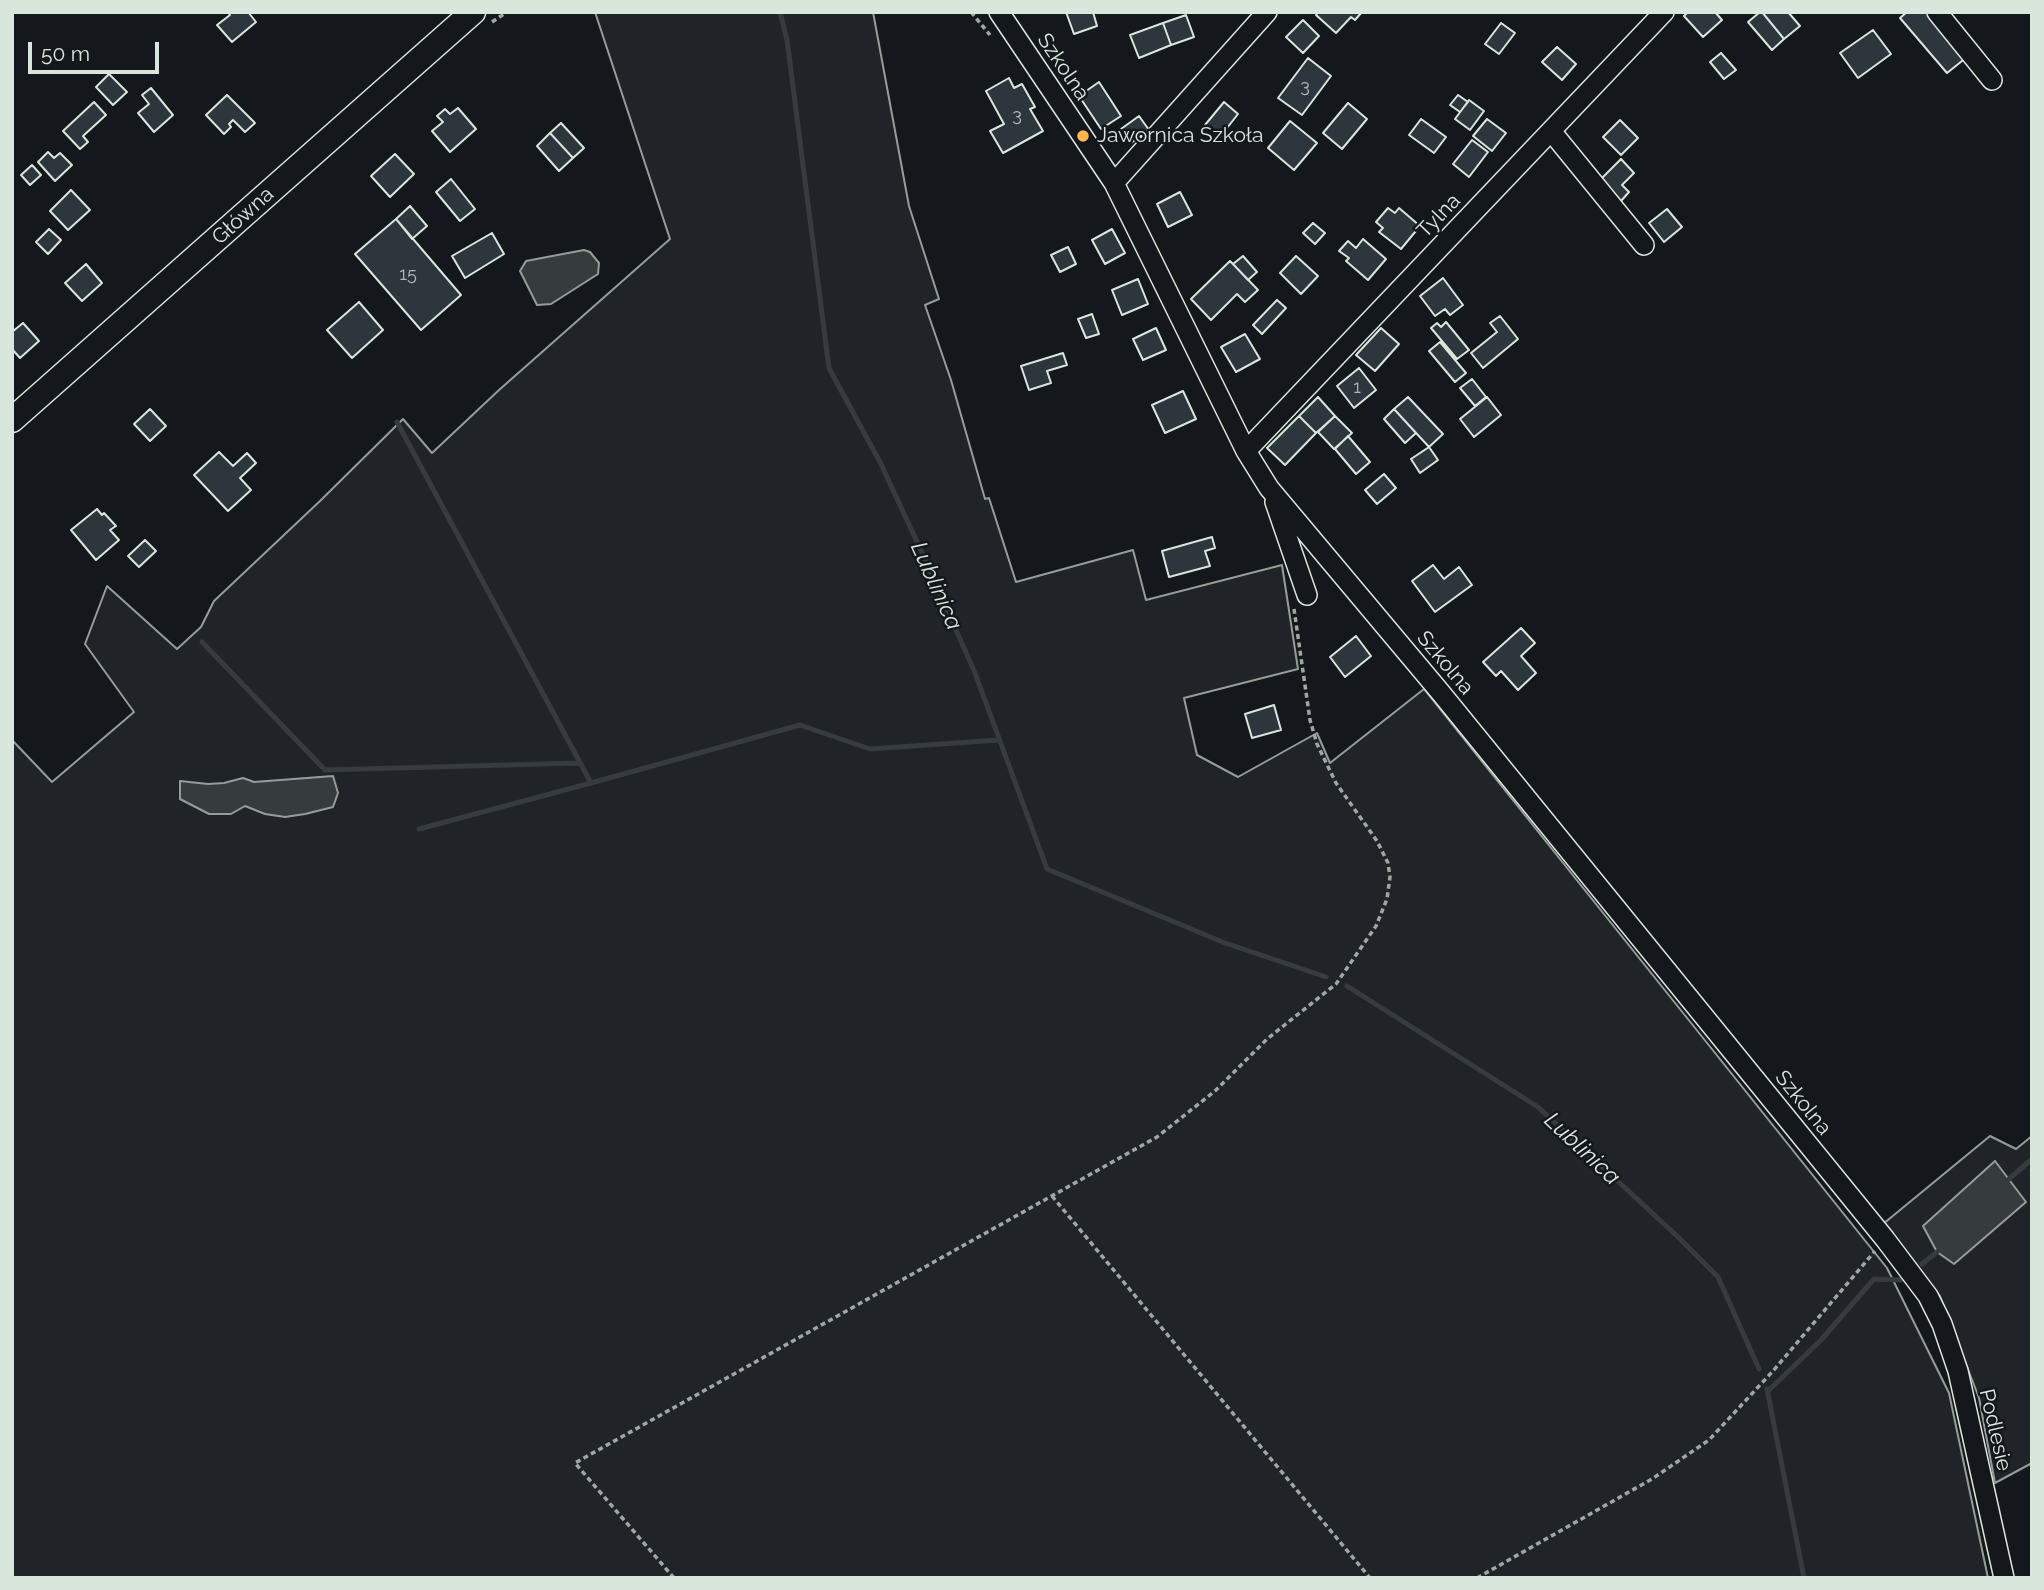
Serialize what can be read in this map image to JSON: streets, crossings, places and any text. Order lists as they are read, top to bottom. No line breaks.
{"streets":{"main road":["Główna"],"street":["Szkolna","Tylna","Podlesie"]},"crossings":[["Szkolna","Tylna"],["Szkolna","Podlesie"]],"water":["Lublinica"],"places":["Jawornica Szkoła"],"house_numbers":["3","3","15","1"],"scale_bar":"50 m"}
